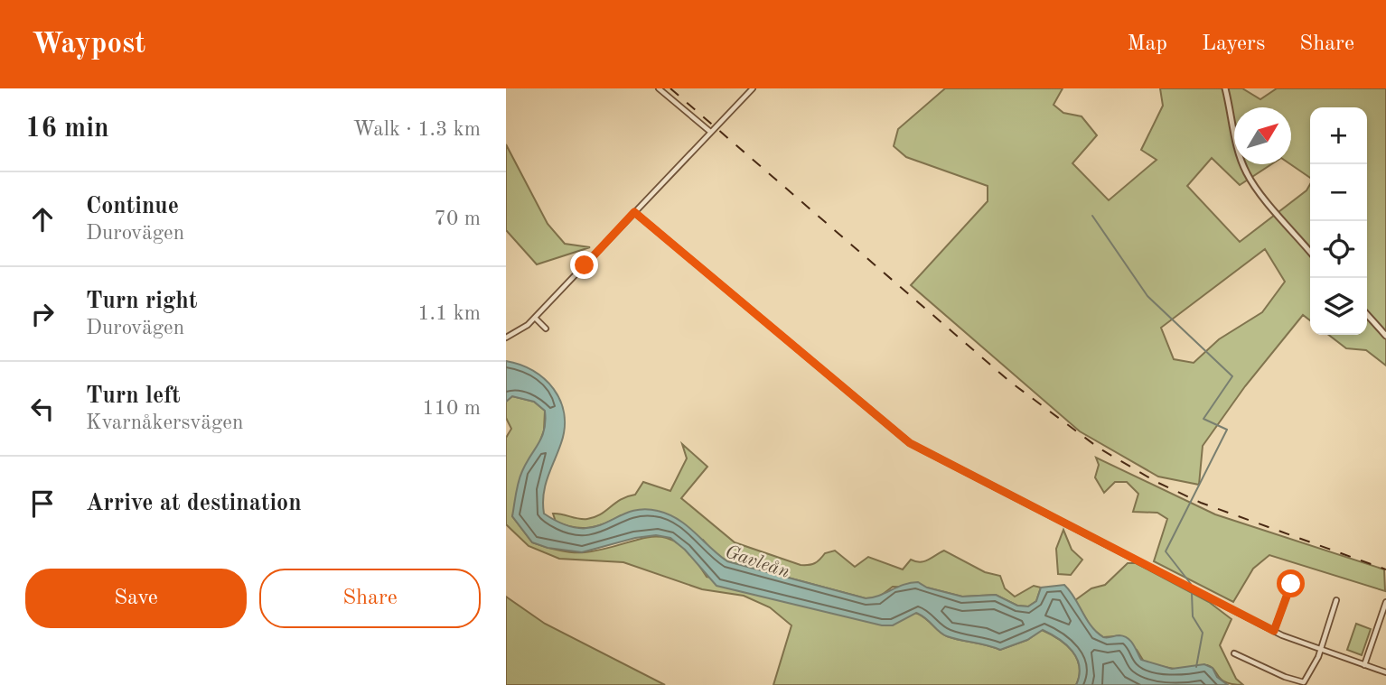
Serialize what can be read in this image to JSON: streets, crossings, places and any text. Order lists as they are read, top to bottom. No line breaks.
{"water":["Gavleån"],"north":"top right","page":{"header":"Waypost","nav":["Map","Layers","Share"],"heading":["16 min","Walk · 1.3 km"],"map_buttons":["+","−"],"list":[["Continue","Durovägen","70 m"],["Turn right","Durovägen","1.1 km"],["Turn left","Kvarnåkersvägen","110 m"],"Arrive at destination"],"buttons":["Save","Share"]}}
